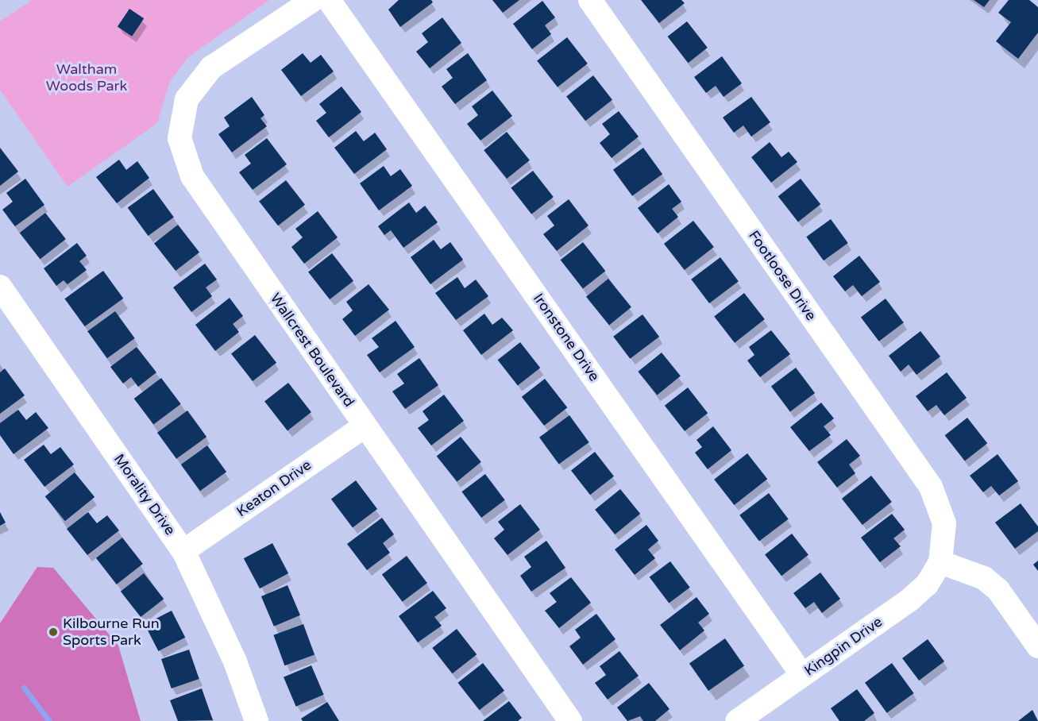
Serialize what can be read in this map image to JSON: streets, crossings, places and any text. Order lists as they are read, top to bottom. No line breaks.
{"streets":{"street":["Footloose Drive","Ironstone Drive","Wallcrest Boulevard","Keaton Drive","Morality Drive","Kingpin Drive"]},"crossings":[["Footloose Drive","Kingpin Drive"],["Ironstone Drive","Kingpin Drive"],["Wallcrest Boulevard","Keaton Drive"],["Keaton Drive","Morality Drive"]],"parks":["Waltham Woods Park"],"places":["Kilbourne Run Sports Park"]}
